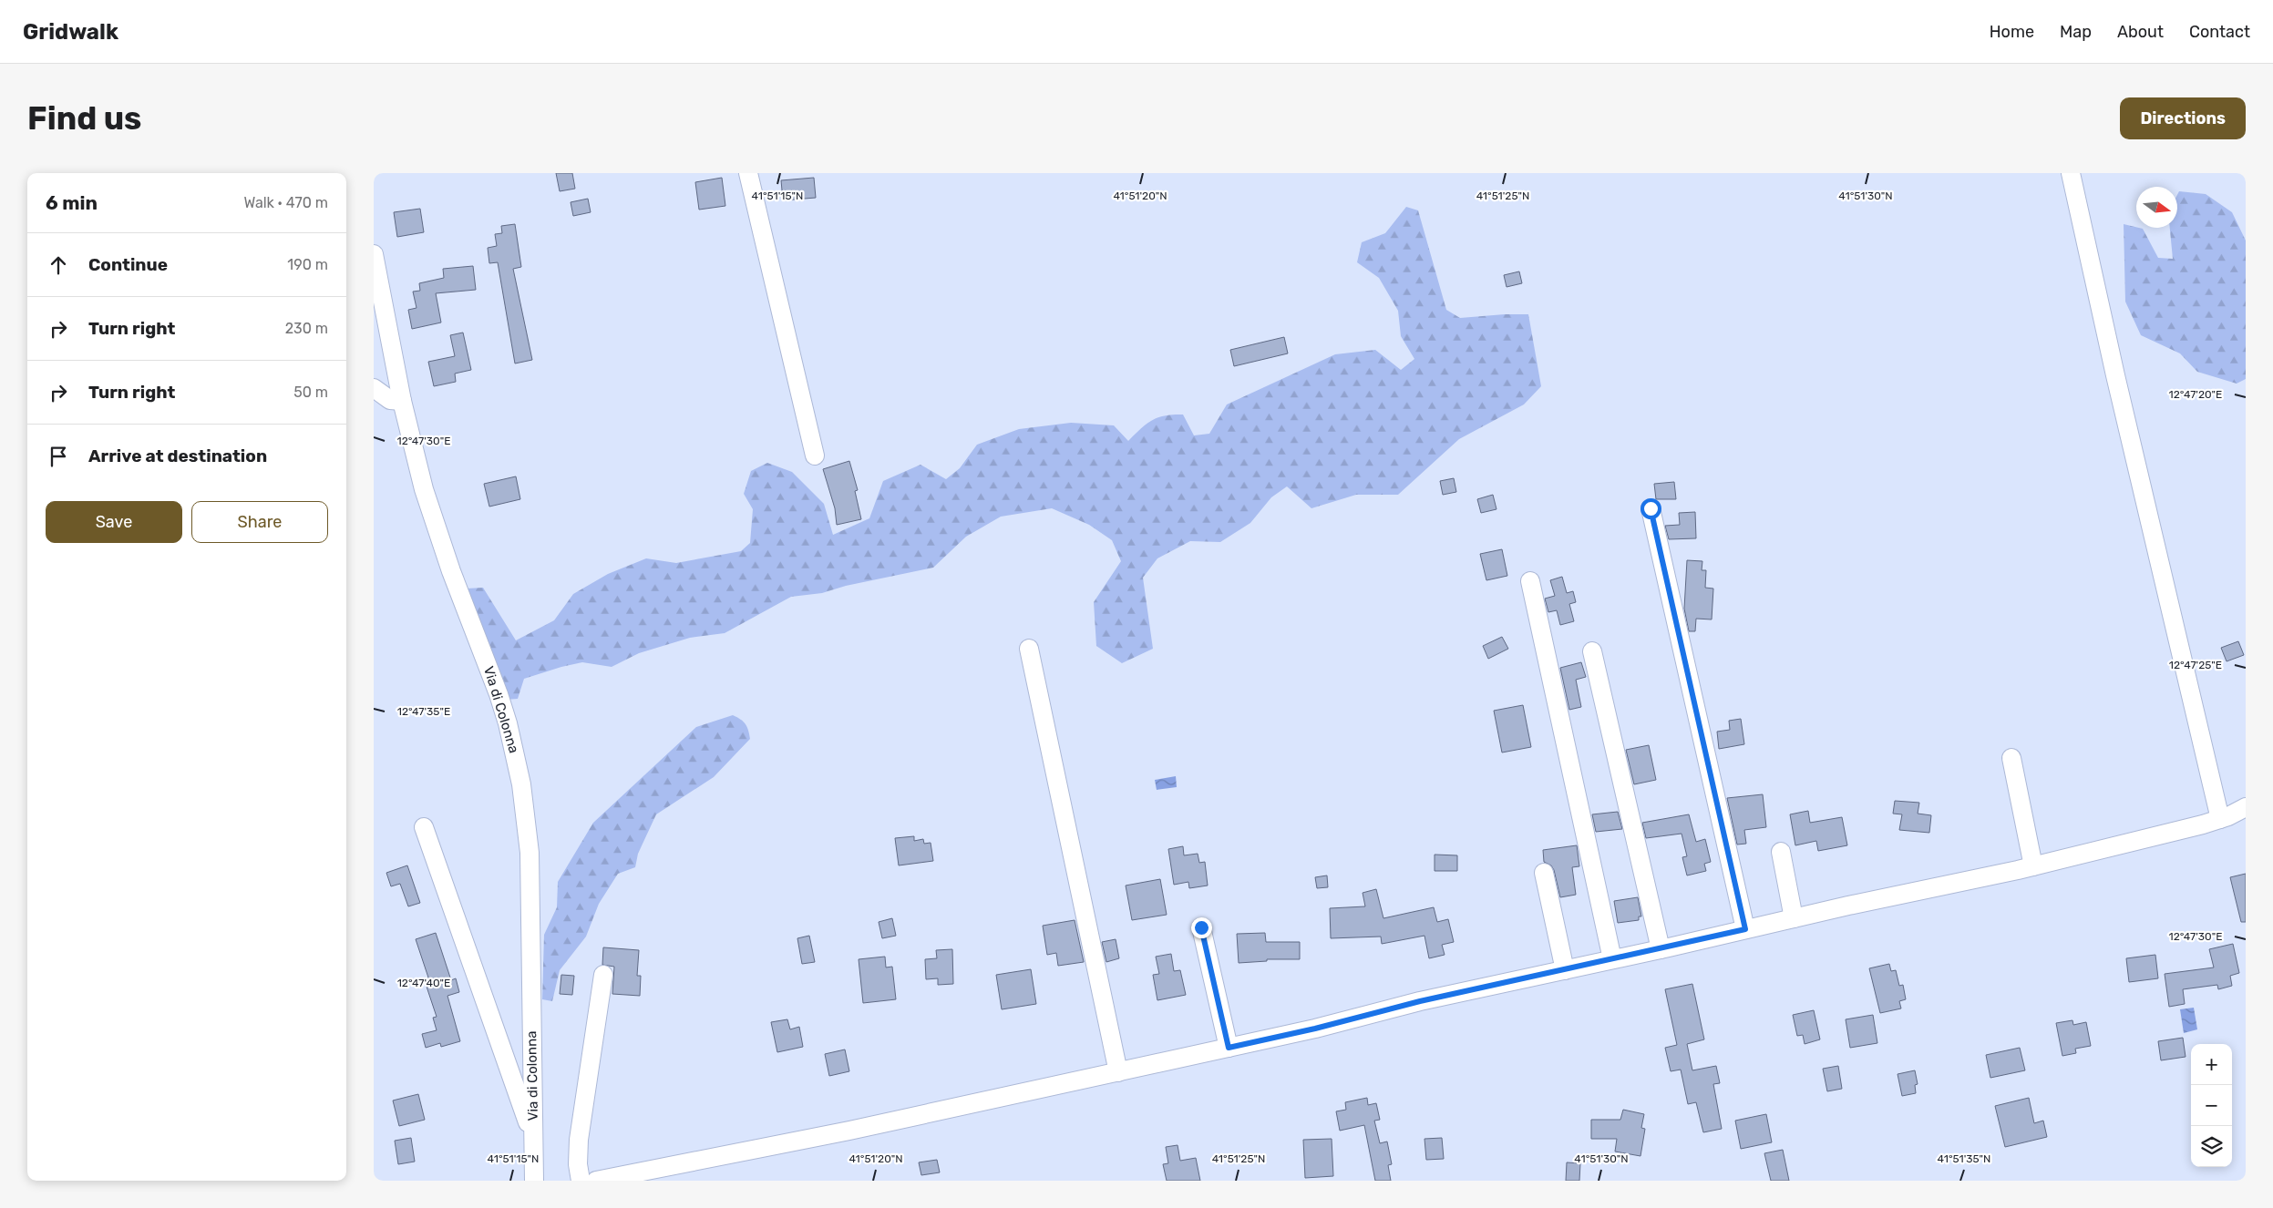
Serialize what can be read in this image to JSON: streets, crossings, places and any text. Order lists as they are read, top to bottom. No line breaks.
{"streets":{"street":["Via di Colonna"]},"north":"right","page":{"header":"Gridwalk","nav":["Home","Map","About","Contact"],"buttons":["Directions",["Save","Share"]],"title":"Find us","heading":["6 min","Walk · 470 m"],"list":[["Continue","190 m"],["Turn right","230 m"],["Turn right","50 m"],"Arrive at destination"],"map_buttons":["+","−"]},"coordinates":["41°51'15\"N","41°51'20\"N","41°51'25\"N","41°51'30\"N","12°47'20\"E","12°47'30\"E","12°47'25\"E","12°47'35\"E","12°47'40\"E","41°51'35\"N"]}
